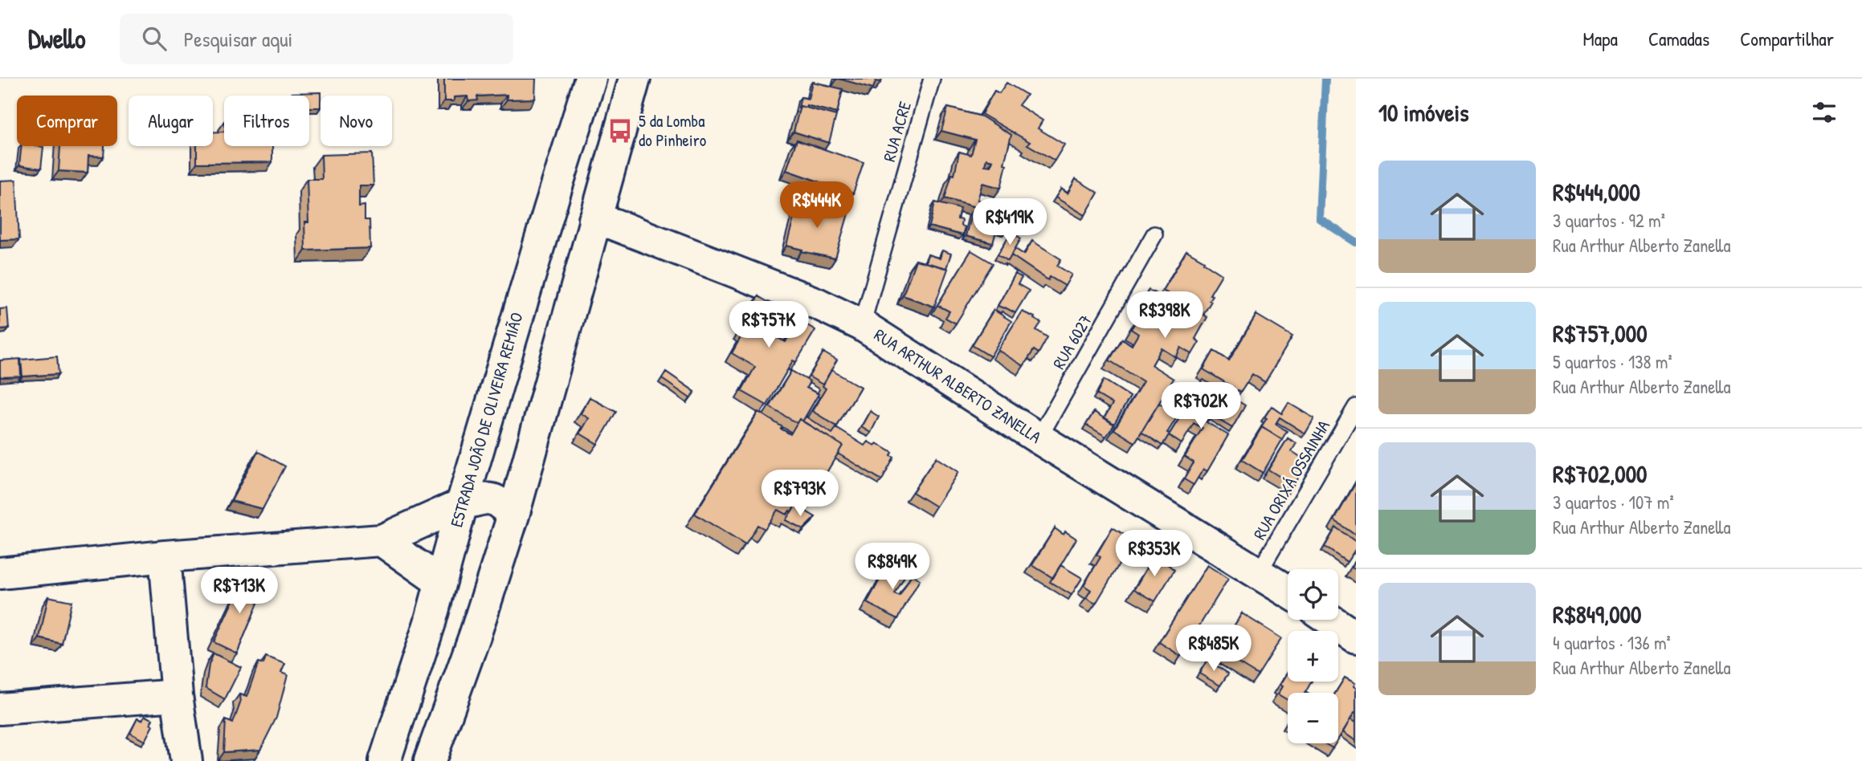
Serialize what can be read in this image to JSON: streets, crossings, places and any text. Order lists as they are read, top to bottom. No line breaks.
{"streets":{"street":["RUA ARTHUR ALBERTO ZANELLA","ESTRADA JOÃO DE OLIVEIRA REMIÃO"],"lane":["RUA ACRE","RUA 6027","RUA ORIXÁ OSSAINHA"]},"crossings":[["RUA ACRE","RUA ARTHUR ALBERTO ZANELLA"],["RUA 6027","RUA ARTHUR ALBERTO ZANELLA"],["RUA ARTHUR ALBERTO ZANELLA","RUA ORIXÁ OSSAINHA"]],"places":{"bus stop":["5 da Lomba do Pinheiro"]},"page":{"header":"Dwello","search":"Pesquisar aqui","nav":["Mapa","Camadas","Compartilhar"],"heading":"10 imóveis","chip":["Comprar","Alugar","Filtros","Novo"],"list":[{"name":"R$444,000","note":"3 quartos · 92 m² · Rua Arthur Alberto Zanella"},{"name":"R$757,000","note":"5 quartos · 138 m² · Rua Arthur Alberto Zanella"},{"name":"R$702,000","note":"3 quartos · 107 m² · Rua Arthur Alberto Zanella"},{"name":"R$849,000","note":"4 quartos · 136 m² · Rua Arthur Alberto Zanella"}],"price":["R$444K","R$419K","R$398K","R$757K","R$702K","R$793K","R$353K","R$849K","R$713K","R$485K"],"map_buttons":["+","−"]}}
